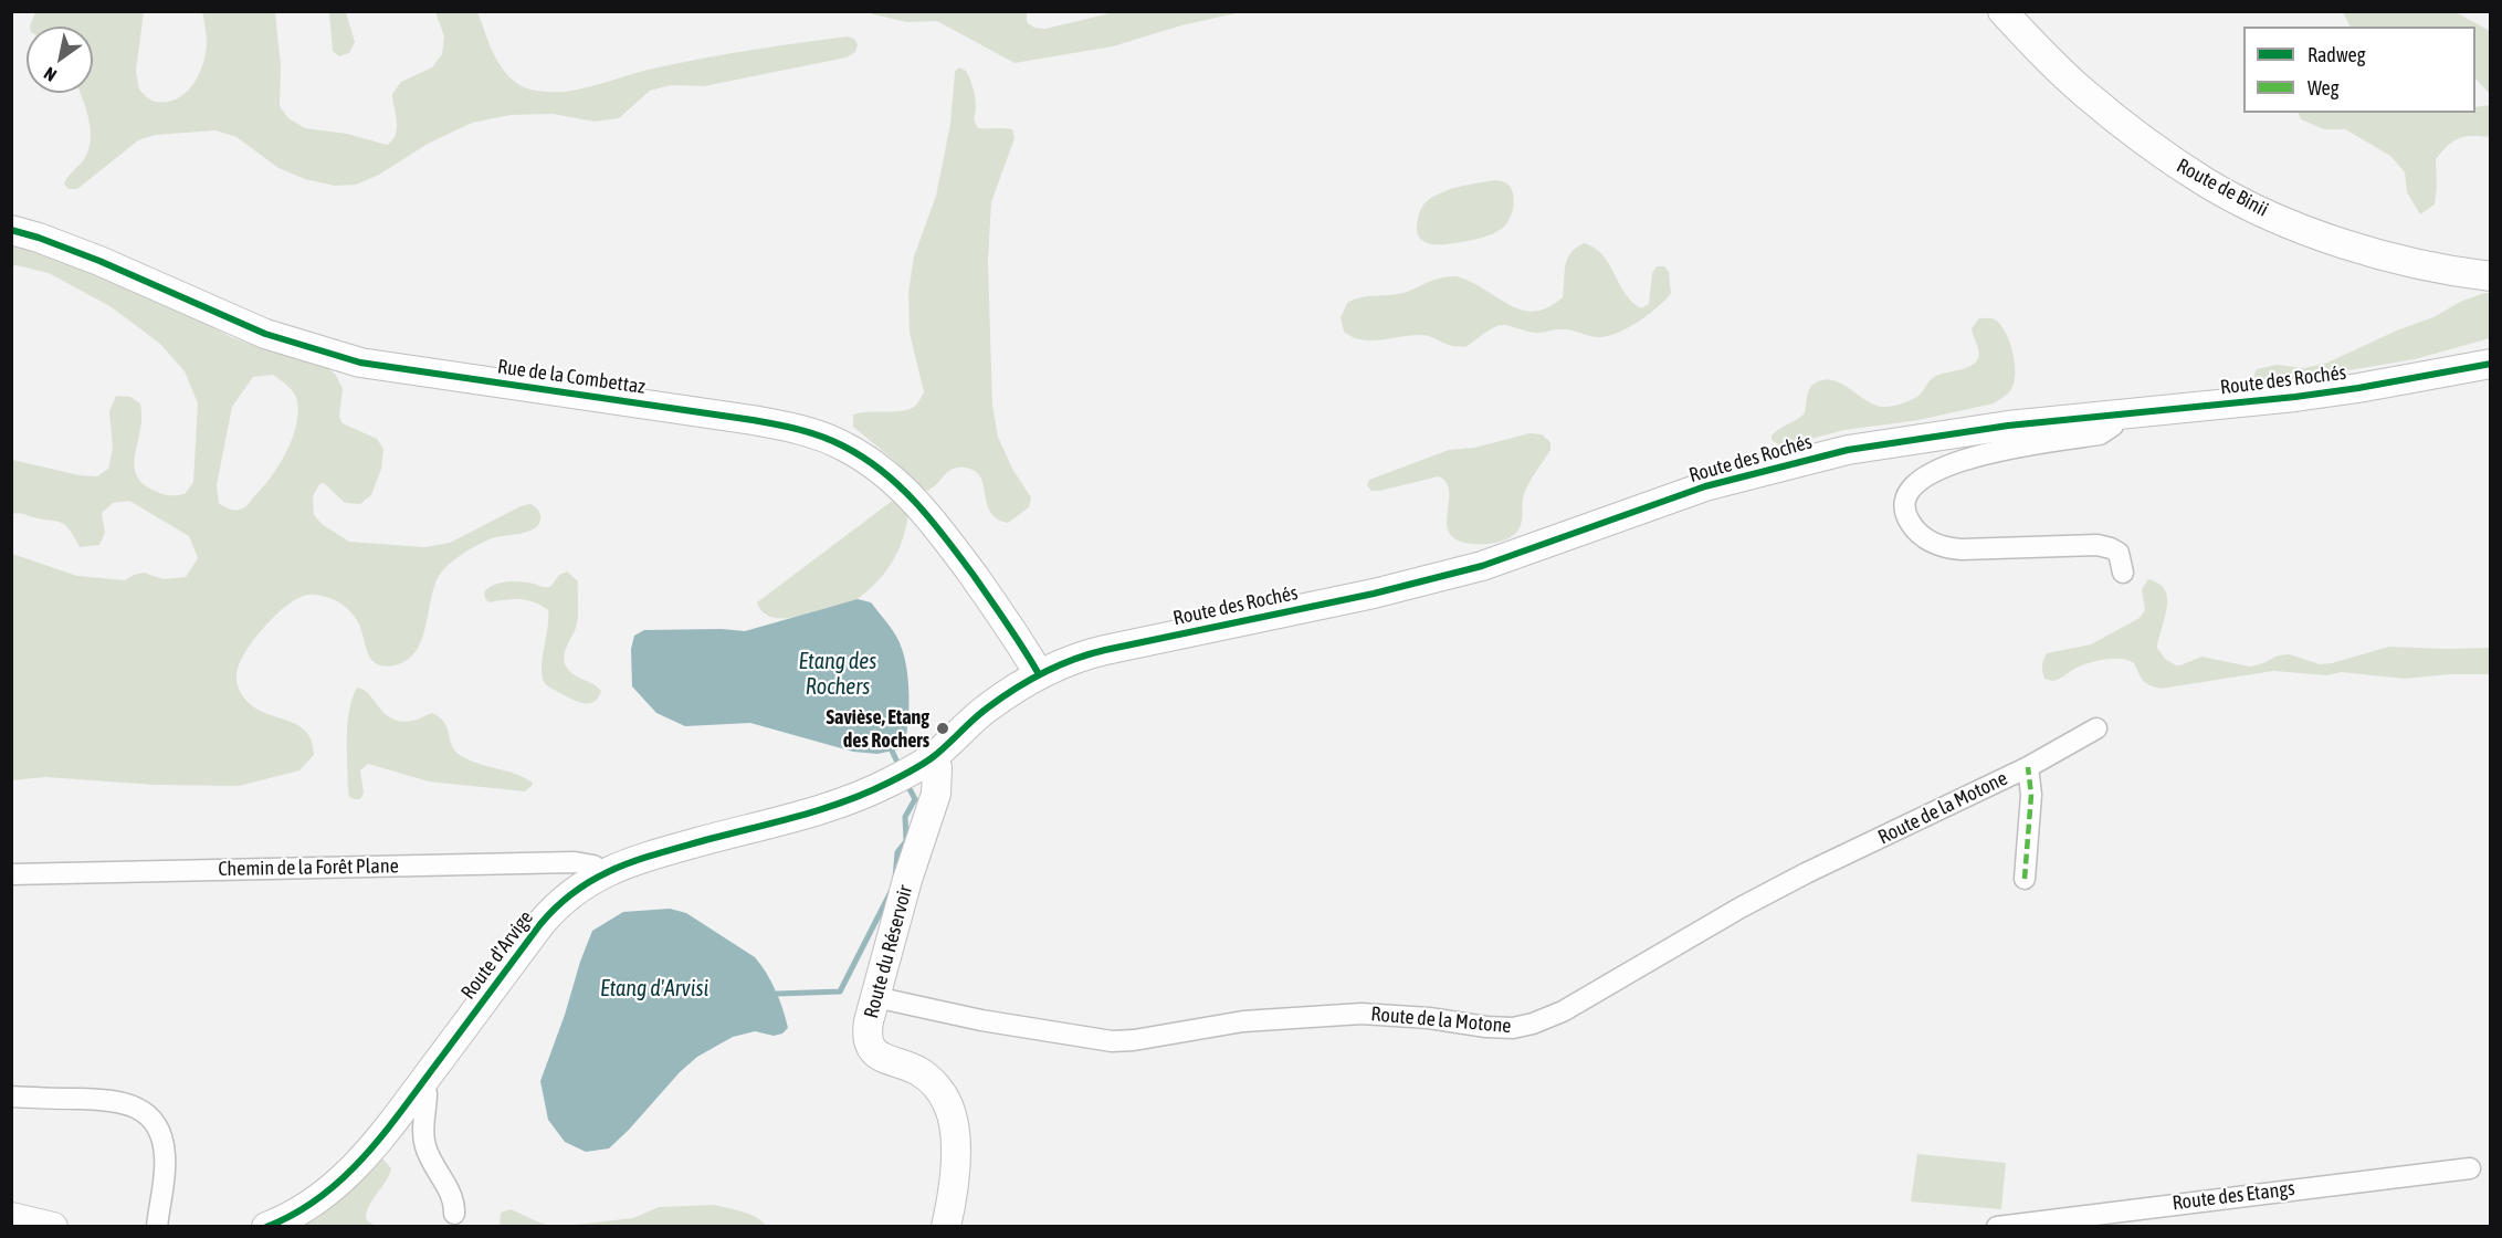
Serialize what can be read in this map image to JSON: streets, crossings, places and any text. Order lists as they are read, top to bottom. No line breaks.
{"streets":{"street":["Route de Binii","Rue de la Combettaz","Route des Rochés","Route de la Motone","Chemin de la Forêt Plane","Route du Réservoir","Route d'Arvige","Route des Etangs"]},"crossings":[["Rue de la Combettaz","Route des Rochés"],["Route des Rochés","Route du Réservoir"],["Route des Rochés","Route d'Arvige"],["Route de la Motone","Route du Réservoir"],["Chemin de la Forêt Plane","Route d'Arvige"],["Route du Réservoir","Route d'Arvige"]],"water":["Etang des Rochers","Etang d'Arvisi"],"places":["Savièse, Etang des Rochers"],"legend":["Radweg","Weg"],"north":"bottom left"}
